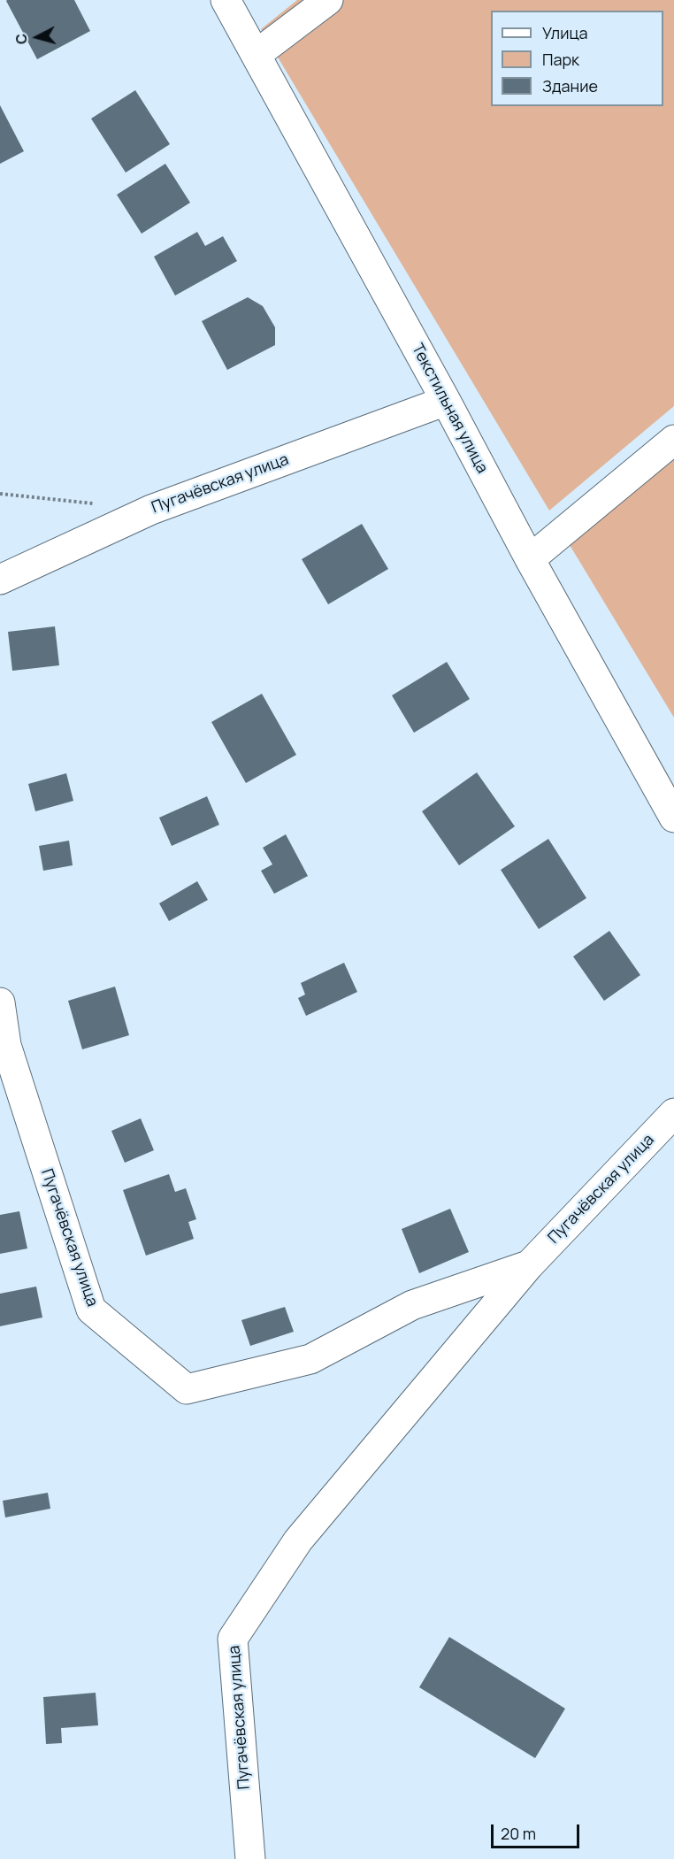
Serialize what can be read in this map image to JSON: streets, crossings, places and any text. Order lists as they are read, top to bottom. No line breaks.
{"streets":{"street":["Текстильная улица","Пугачёвская улица"]},"crossings":[["Текстильная улица","Пугачёвская улица"]],"legend":["Улица","Парк","Здание"],"scale_bar":"20 m","north":"left"}
